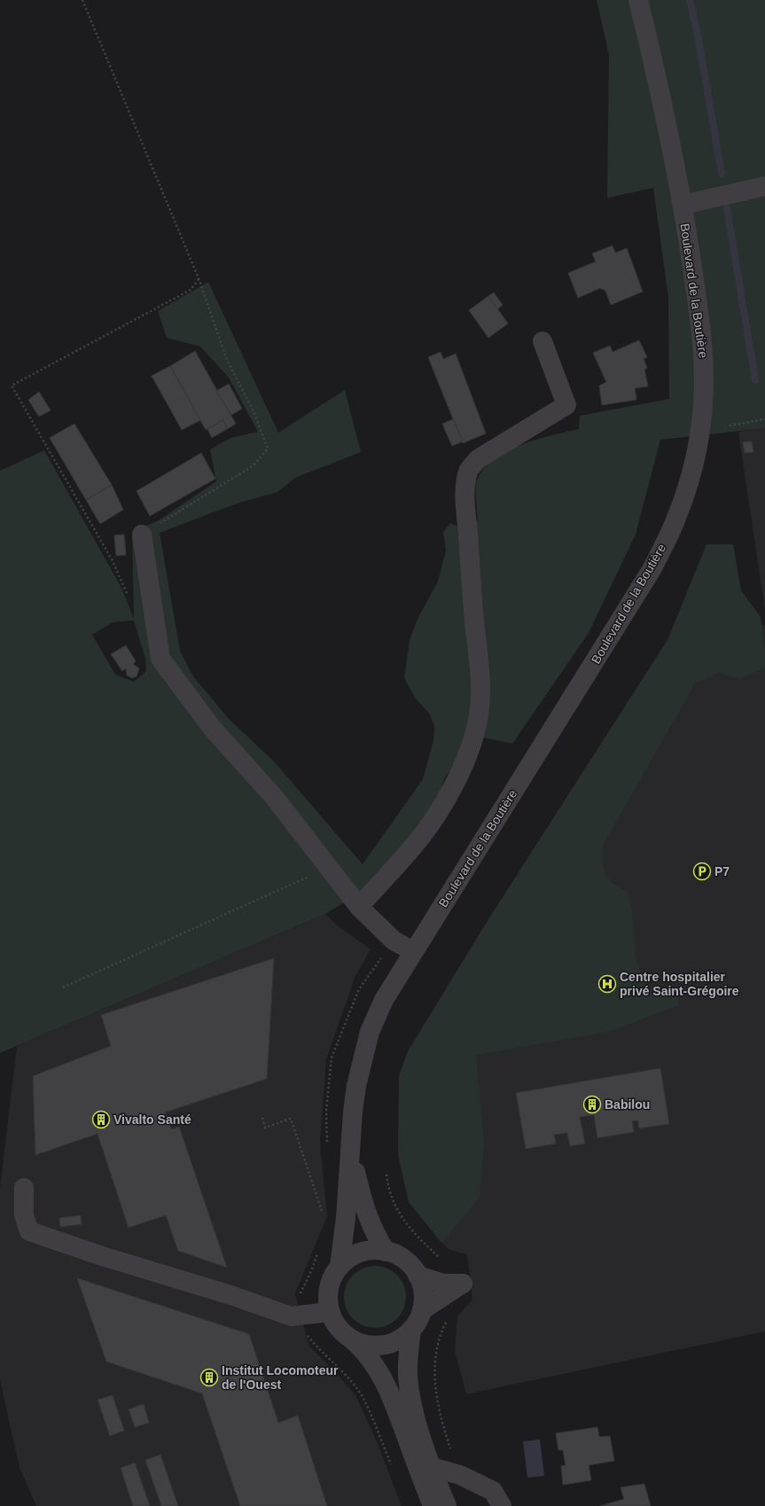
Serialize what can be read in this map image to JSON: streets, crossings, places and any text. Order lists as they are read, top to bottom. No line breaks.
{"streets":{"street":["Boulevard de la Boutière"]},"places":{"parking":["P7"],"hospital":["Centre hospitalier privé Saint-Grégoire"],"building":["Babilou","Vivalto Santé","Institut Locomoteur de l'Ouest"]}}
